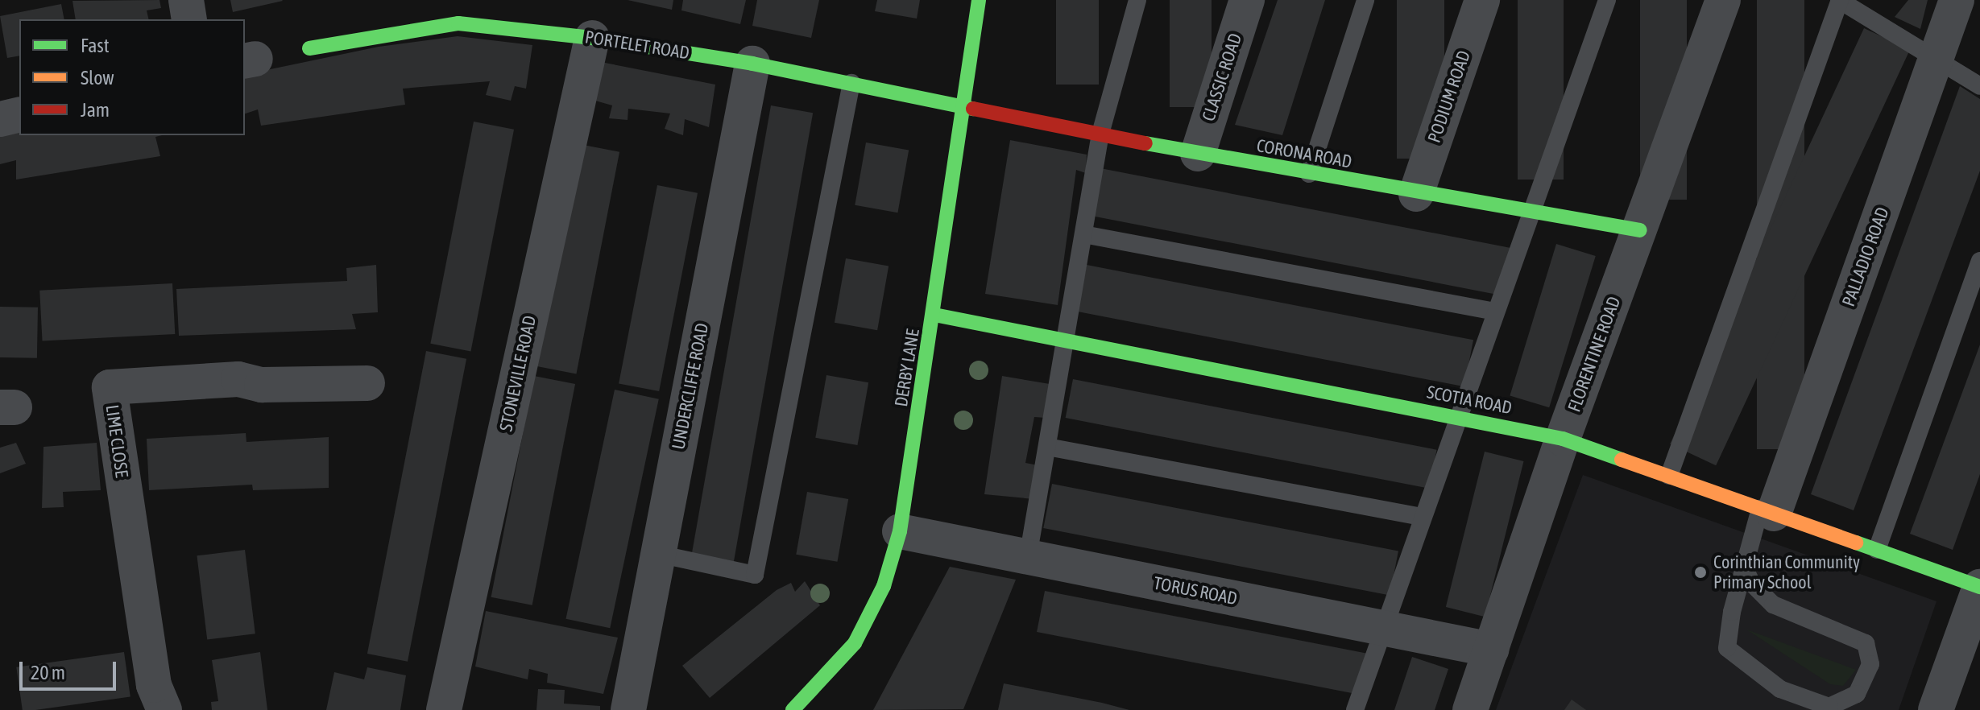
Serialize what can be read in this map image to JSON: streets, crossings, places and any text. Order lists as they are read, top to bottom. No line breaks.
{"streets":{"street":["PORTELET ROAD","CLASSIC ROAD","PODIUM ROAD","CORONA ROAD","PALLADIO ROAD","FLORENTINE ROAD","DERBY LANE","STONEVILLE ROAD","UNDERCLIFFE ROAD","SCOTIA ROAD","LIME CLOSE","TORUS ROAD"]},"crossings":[["PORTELET ROAD","CORONA ROAD"],["PORTELET ROAD","DERBY LANE"],["PORTELET ROAD","STONEVILLE ROAD"],["PORTELET ROAD","UNDERCLIFFE ROAD"],["CLASSIC ROAD","CORONA ROAD"],["PODIUM ROAD","CORONA ROAD"],["CORONA ROAD","FLORENTINE ROAD"],["CORONA ROAD","DERBY LANE"],["PALLADIO ROAD","SCOTIA ROAD"],["FLORENTINE ROAD","SCOTIA ROAD"],["FLORENTINE ROAD","TORUS ROAD"],["DERBY LANE","SCOTIA ROAD"],["DERBY LANE","TORUS ROAD"]],"places":["Corinthian Community Primary School"],"legend":["Fast","Slow","Jam"],"scale_bar":"20 m"}
